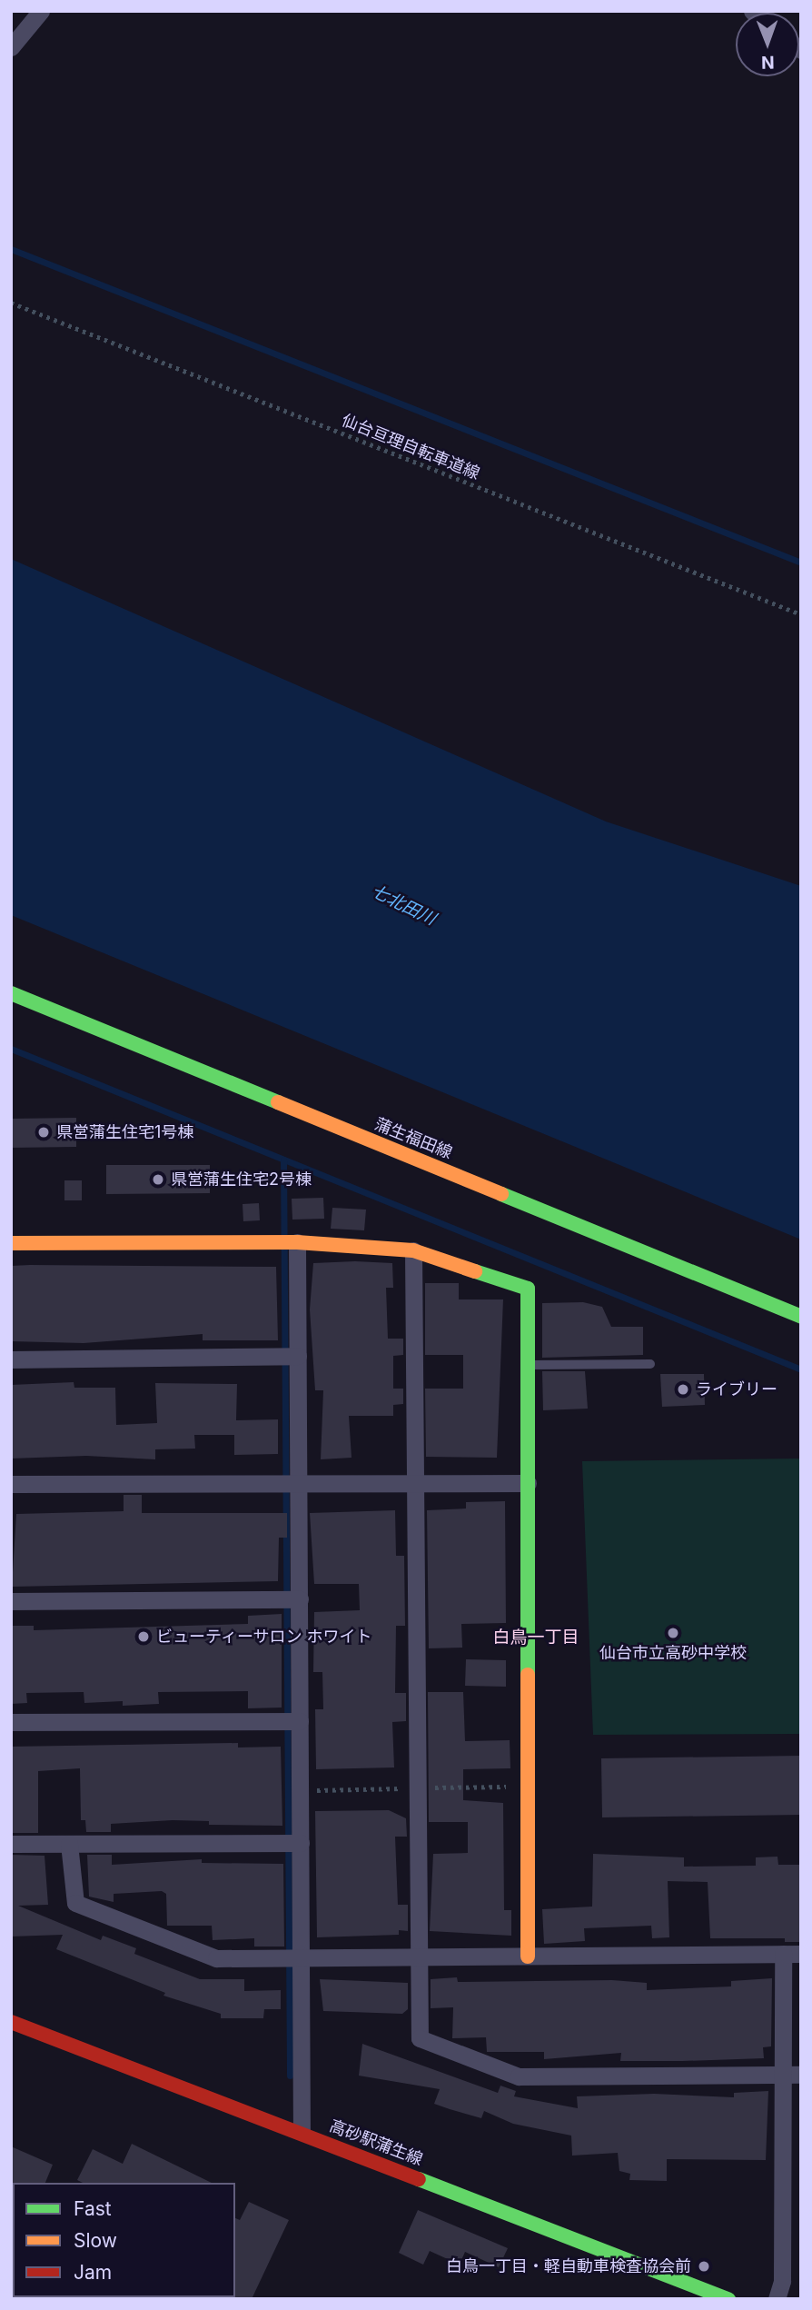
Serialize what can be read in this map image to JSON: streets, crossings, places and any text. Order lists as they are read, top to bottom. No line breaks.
{"streets":{"street":["蒲生福田線","高砂駅蒲生線"],"path":["仙台亘理自転車道線"]},"districts":["白鳥一丁目"],"water":["七北田川"],"places":["県営蒲生住宅1号棟","県営蒲生住宅2号棟","ライブリー","仙台市立高砂中学校","ビューティーサロン ホワイト","白鳥一丁目・軽自動車検査協会前"],"legend":["Fast","Slow","Jam"],"north":"bottom"}
